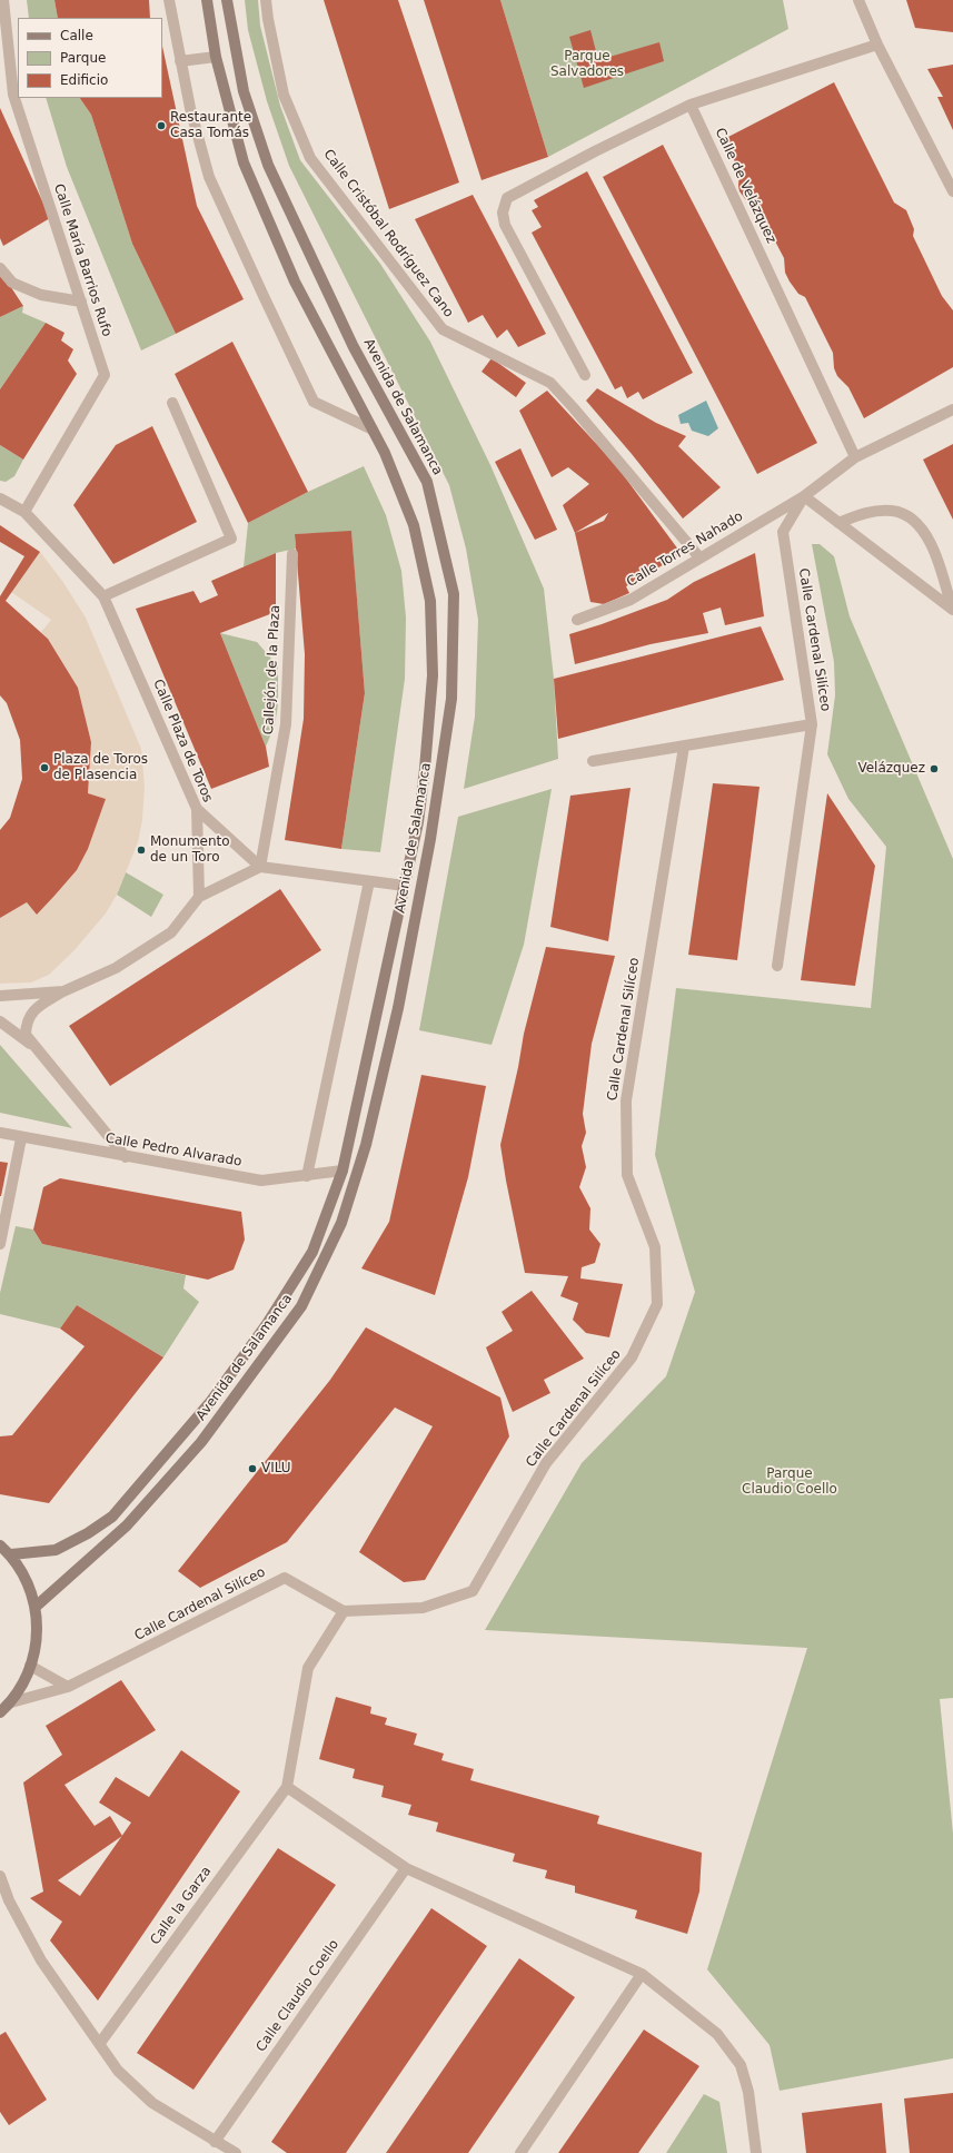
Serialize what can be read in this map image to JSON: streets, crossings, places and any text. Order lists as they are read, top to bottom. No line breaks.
{"streets":{"main road":["Avenida de Salamanca"],"street":["Calle de Velázquez","Calle Cristóbal Rodríguez Cano","Calle María Barrios Rufo","Calle Torres Nahado","Calle Cardenal Silíceo","Callejón de la Plaza","Calle Plaza de Toros","Calle Pedro Alvarado","Calle la Garza","Calle Claudio Coello"]},"crossings":[["Calle de Velázquez","Calle Cardenal Silíceo"],["Calle Cristóbal Rodríguez Cano","Calle Torres Nahado"],["Calle María Barrios Rufo","Calle Plaza de Toros"],["Avenida de Salamanca","Calle Pedro Alvarado"],["Calle Torres Nahado","Calle Cardenal Silíceo"]],"parks":["Parque Salvadores","Parque Claudio Coello"],"places":["Restaurante Casa Tomás","Plaza de Toros de Plasencia","Velázquez","Monumento de un Toro","VILU"],"legend":["Calle","Parque","Edificio"]}
